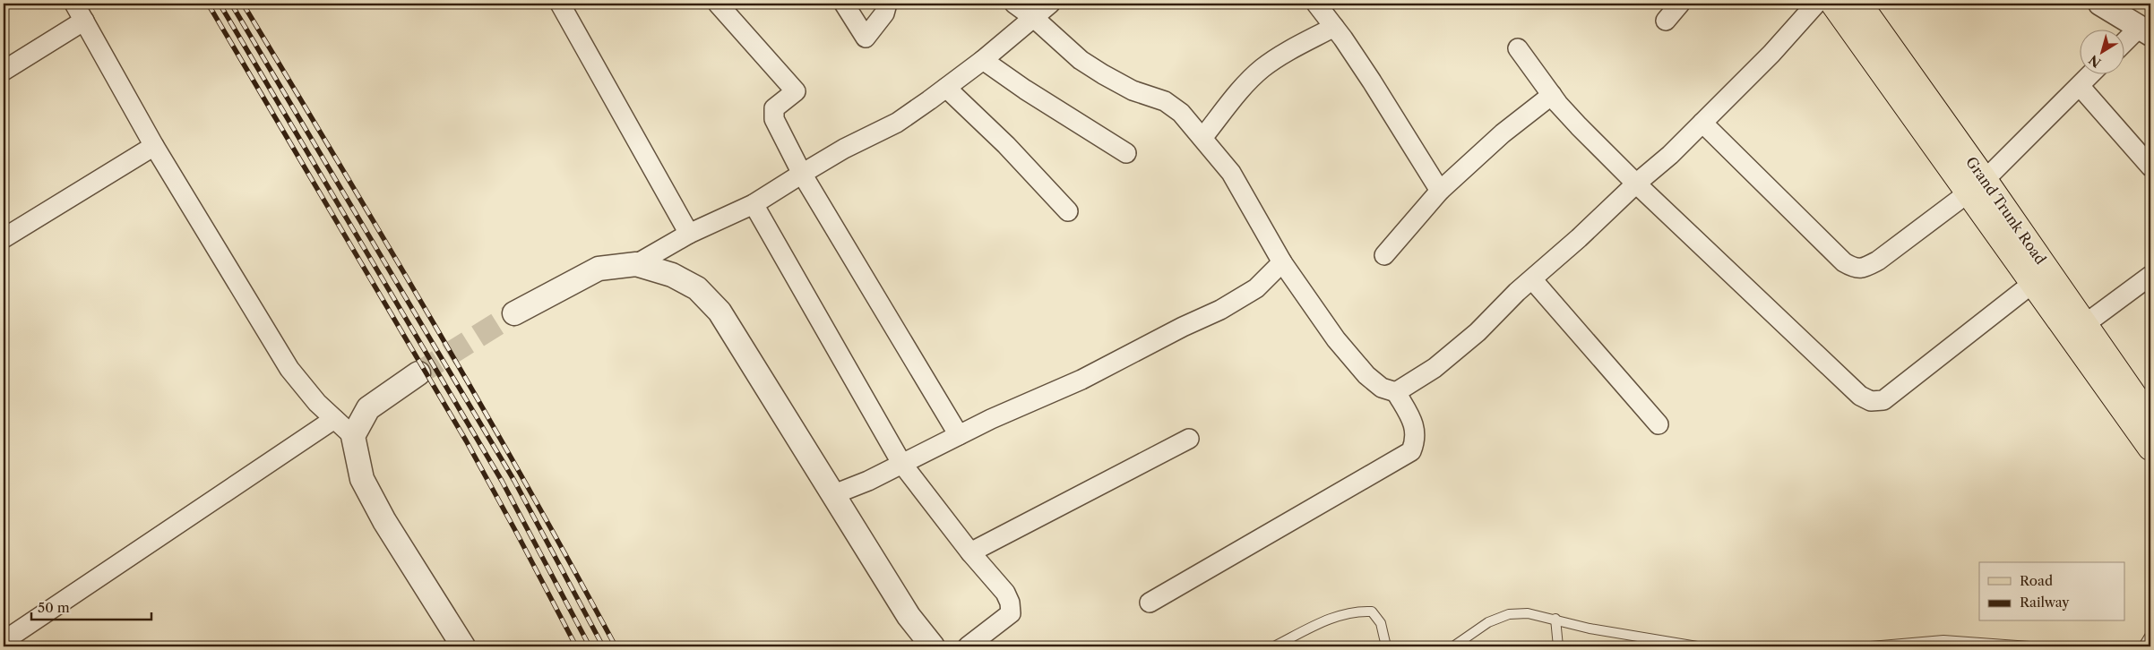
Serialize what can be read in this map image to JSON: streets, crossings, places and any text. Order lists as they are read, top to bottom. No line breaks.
{"streets":{"main road":["Grand Trunk Road"]},"legend":["Road","Railway"],"scale_bar":"50 m","north":"bottom left"}
